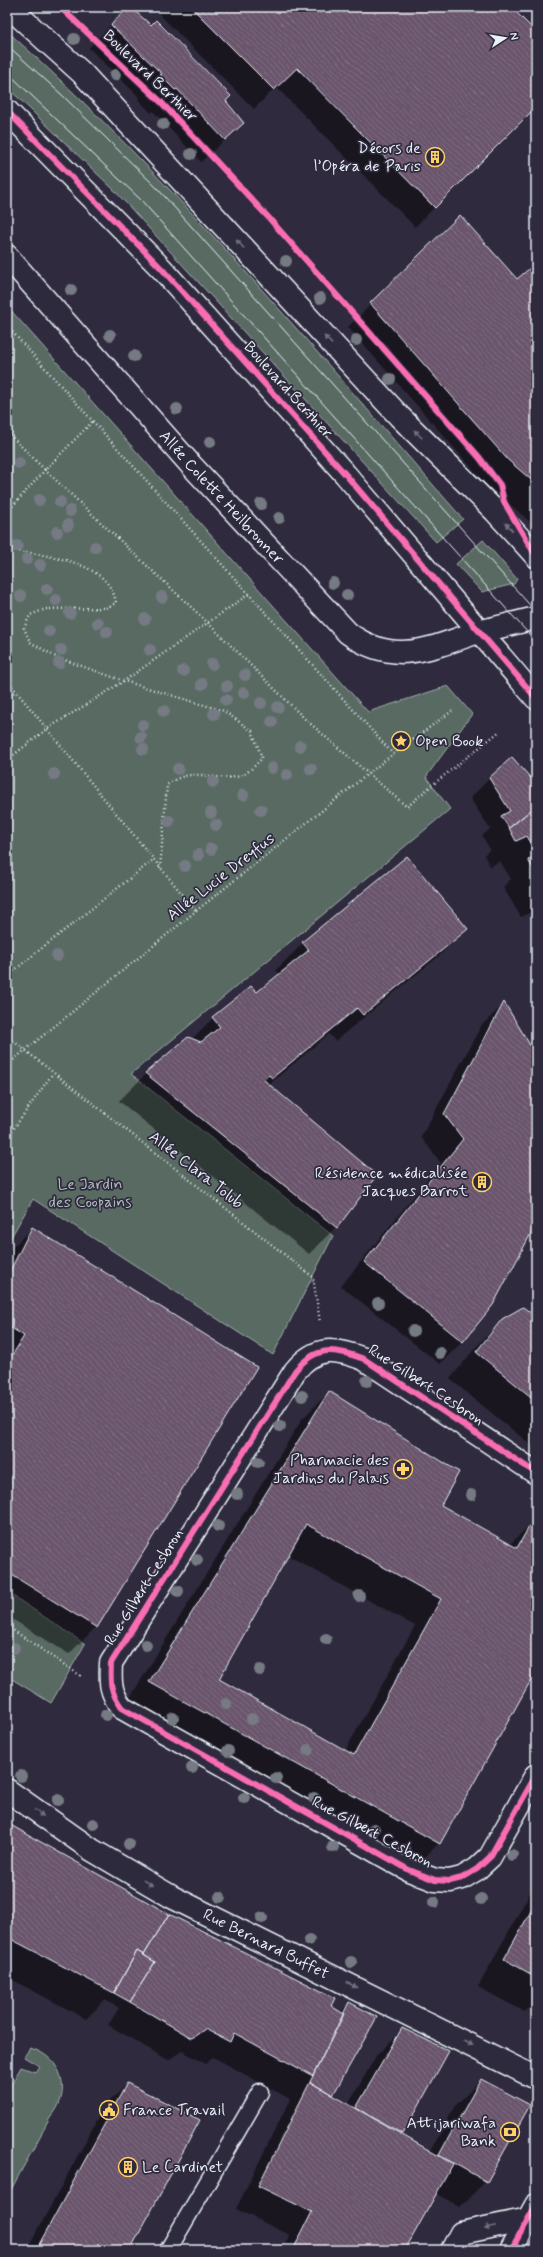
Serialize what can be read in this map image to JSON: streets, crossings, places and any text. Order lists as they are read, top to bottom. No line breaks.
{"streets":{"street":["Boulevard Berthier","Allée Colette Heilbronner","Rue Gilbert Cesbron","Rue Bernard Buffet"],"path":["Allée Lucie Dreyfus","Allée Clara Tolub"]},"crossings":[["Boulevard Berthier","Allée Colette Heilbronner"],["Allée Lucie Dreyfus","Allée Clara Tolub"],["Allée Clara Tolub","Rue Gilbert Cesbron"]],"one_way":["Rue Bernard Buffet"],"parks":["Le Jardin des Coopains"],"places":{"building":["Décors de l’Opéra de Paris","Résidence médicalisée Jacques Barrot","Le Cardinet"],"place":["Open Book"],"pharmacy":["Pharmacie des Jardins du Palais"],"public building":["France Travail"],"bank":["Attijariwafa Bank"]},"north":"right"}
